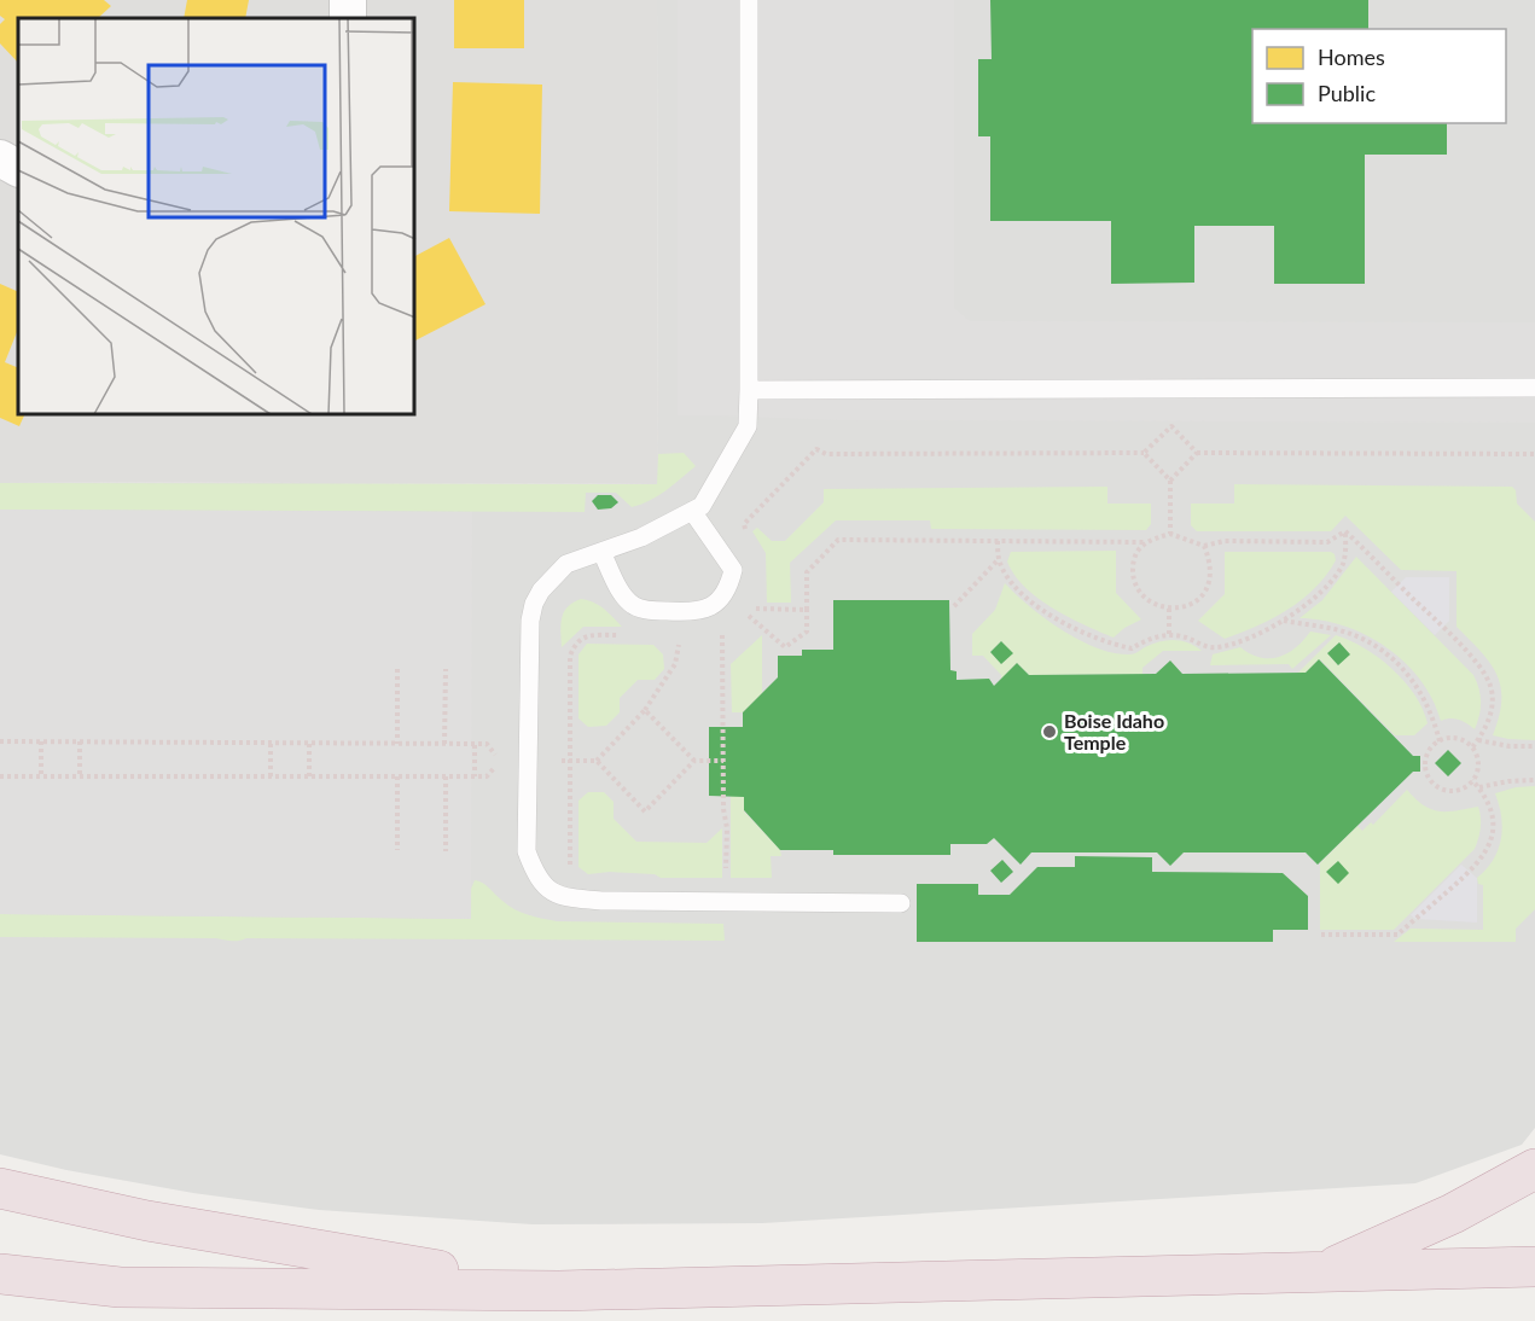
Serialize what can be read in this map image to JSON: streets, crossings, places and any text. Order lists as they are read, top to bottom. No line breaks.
{"places":["Boise Idaho Temple"],"legend":["Homes","Public"]}
